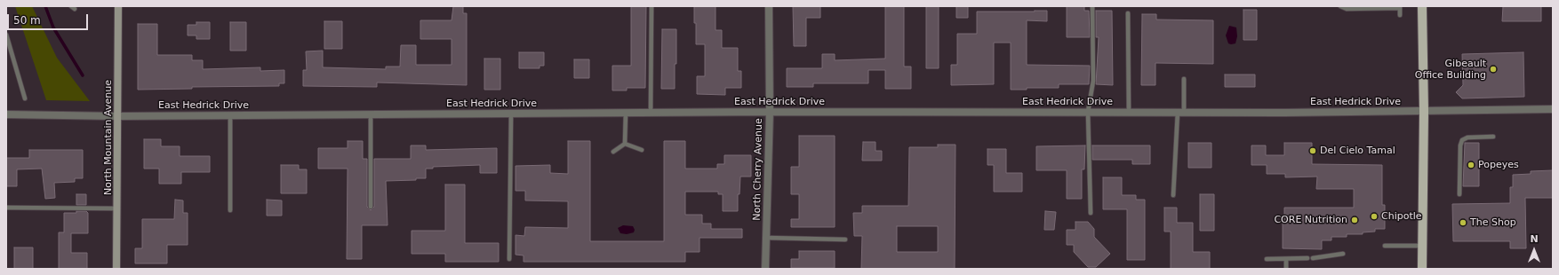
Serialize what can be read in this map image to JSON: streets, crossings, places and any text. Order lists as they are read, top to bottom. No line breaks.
{"streets":{"street":["East Hedrick Drive","North Mountain Avenue","North Cherry Avenue"]},"crossings":[["East Hedrick Drive","North Mountain Avenue"],["East Hedrick Drive","North Cherry Avenue"]],"places":["Gibeault Office Building","Del Cielo Tamal","Popeyes","Chipotle","CORE Nutrition","The Shop"],"scale_bar":"50 m","north":"top"}
